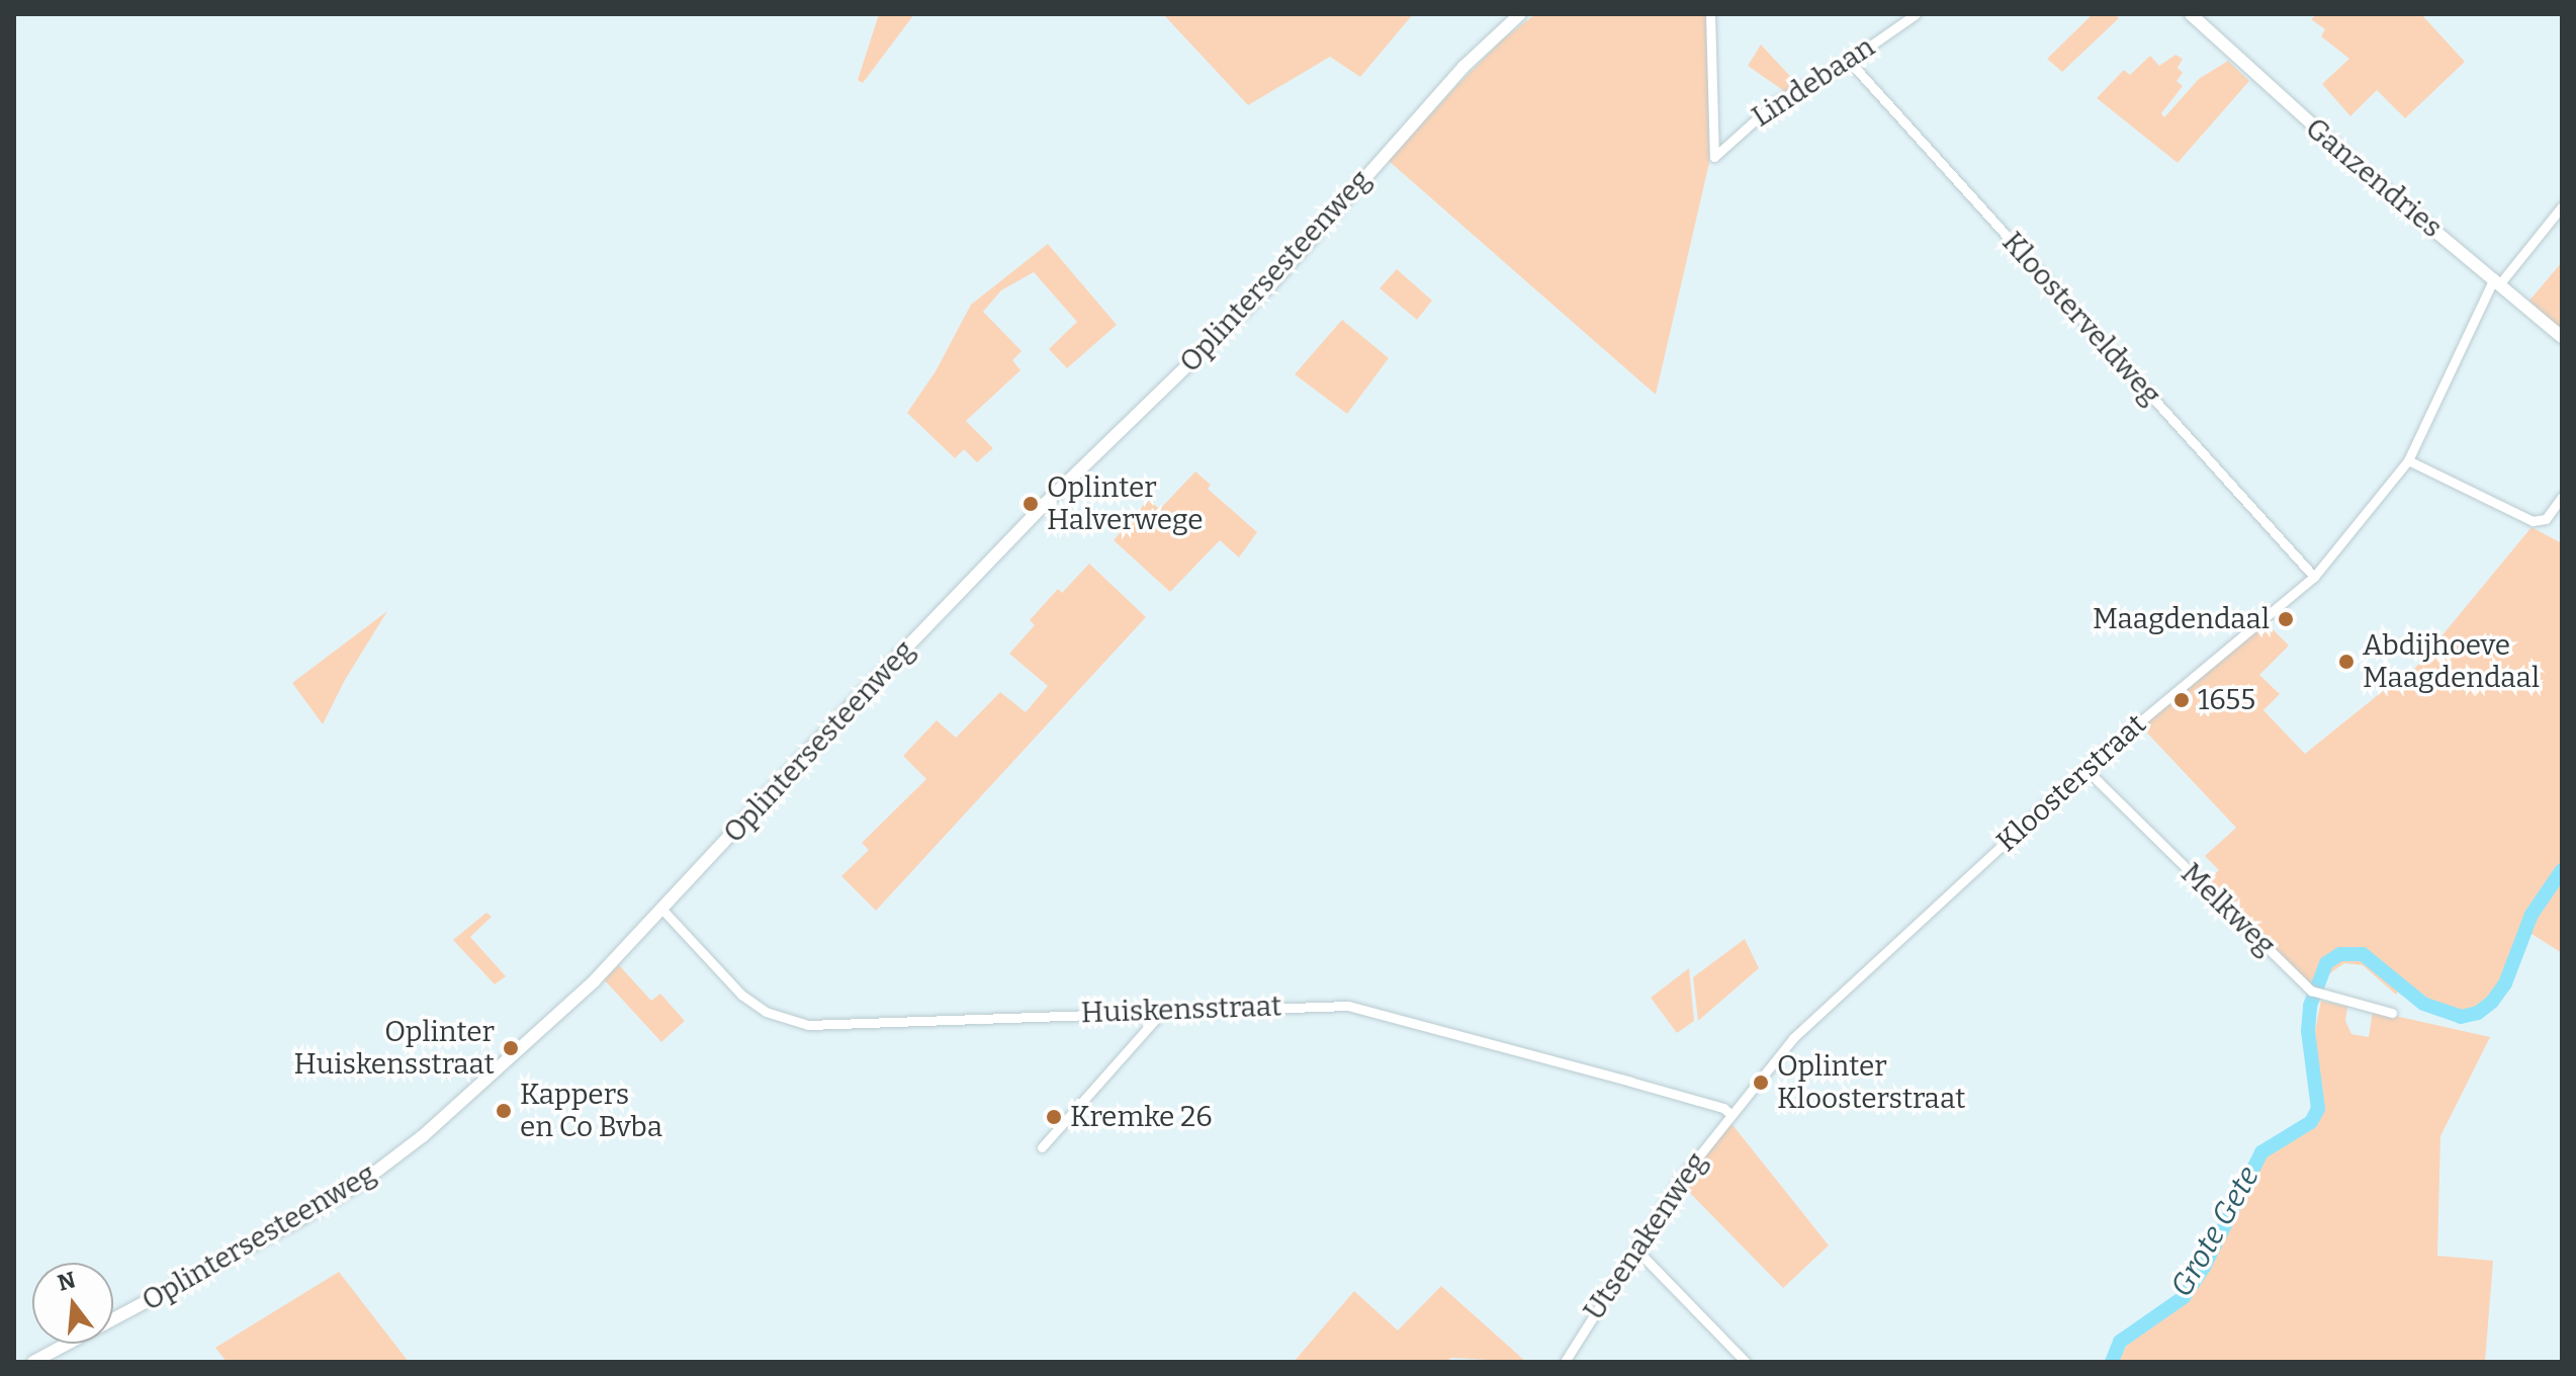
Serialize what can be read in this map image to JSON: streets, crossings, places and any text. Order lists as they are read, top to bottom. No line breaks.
{"streets":{"street":["Lindebaan","Ganzendries","Oplintersesteenweg","Kloosterveldweg","Kloosterstraat","Melkweg","Huiskensstraat","Utsenakenweg"]},"crossings":[["Lindebaan","Kloosterveldweg"],["Ganzendries","Kloosterstraat"],["Oplintersesteenweg","Huiskensstraat"],["Kloosterveldweg","Kloosterstraat"],["Kloosterstraat","Melkweg"],["Kloosterstraat","Huiskensstraat"],["Kloosterstraat","Utsenakenweg"],["Huiskensstraat","Utsenakenweg"]],"water":["Grote Gete"],"places":["Oplinter Halverwege","Maagdendaal","Abdijhoeve Maagdendaal","1655","Oplinter Huiskensstraat","Oplinter Kloosterstraat","Kappers en Co Bvba","Kremke 26"],"north":"top"}
